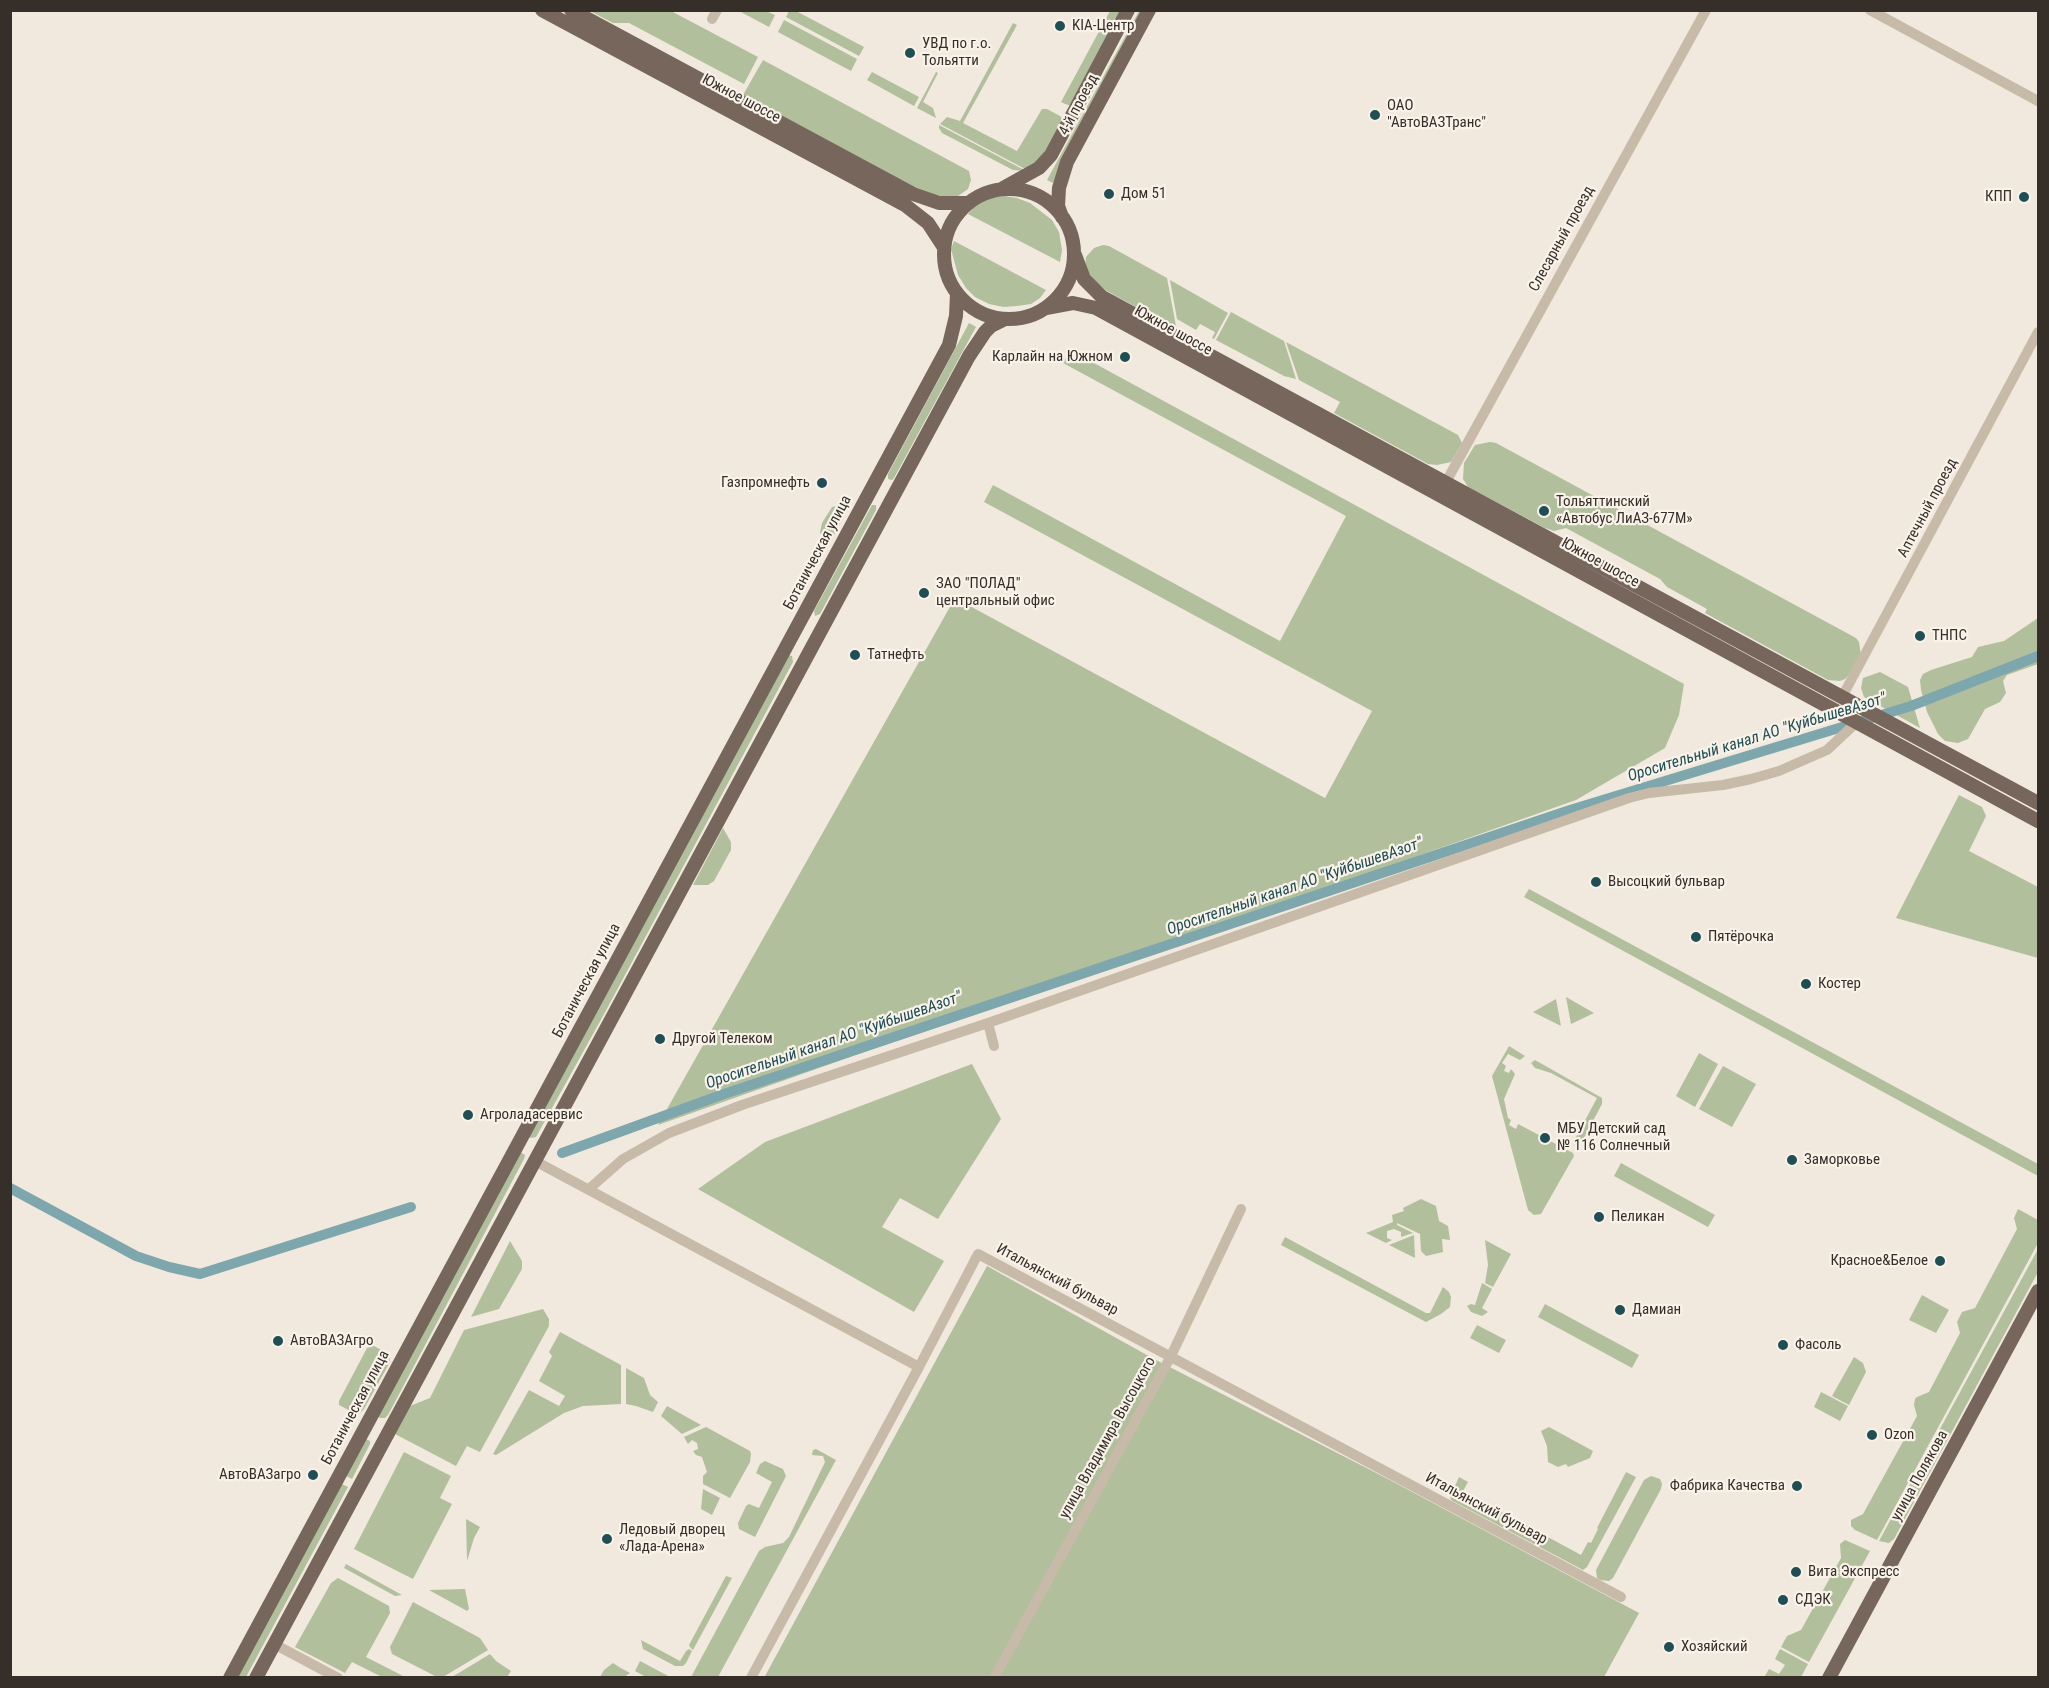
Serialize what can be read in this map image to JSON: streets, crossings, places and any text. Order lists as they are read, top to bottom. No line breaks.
{"streets":{"main road":["Южное шоссе","4-й проезд","Ботаническая улица","улица Полякова"],"street":["Слесарный проезд","Аптечный проезд","Итальянский бульвар","улица Владимира Высоцкого"]},"crossings":[["Южное шоссе","4-й проезд"],["Южное шоссе","Слесарный проезд"],["Южное шоссе","Аптечный проезд"],["Южное шоссе","Ботаническая улица"],["4-й проезд","Ботаническая улица"],["Итальянский бульвар","улица Владимира Высоцкого"]],"water":["Оросительный канал АО \"КуйбышевАзот\""],"places":["KIA-Центр","УВД по г.о. Тольятти","ОАО \"АвтоВАЗТранс\"","Дом 51","КПП","Карлайн на Южном","Газпромнефть","Тольяттинский «Автобус ЛиАЗ-677М»","ЗАО \"ПОЛАД\" центральный офис","ТНПС","Татнефть","Высоцкий бульвар","Пятёрочка","Костер","Другой Телеком","Агроладасервис","МБУ Детский сад № 116 Солнечный","Заморковье","Пеликан","Красное&Белое","Дамиан","АвтоВАЗАгро","Фасоль","Ozon","АвтоВАЗагро","Фабрика Качества","Ледовый дворец «Лада-Арена»","Вита Экспресс","СДЭК","Хозяйский"]}
